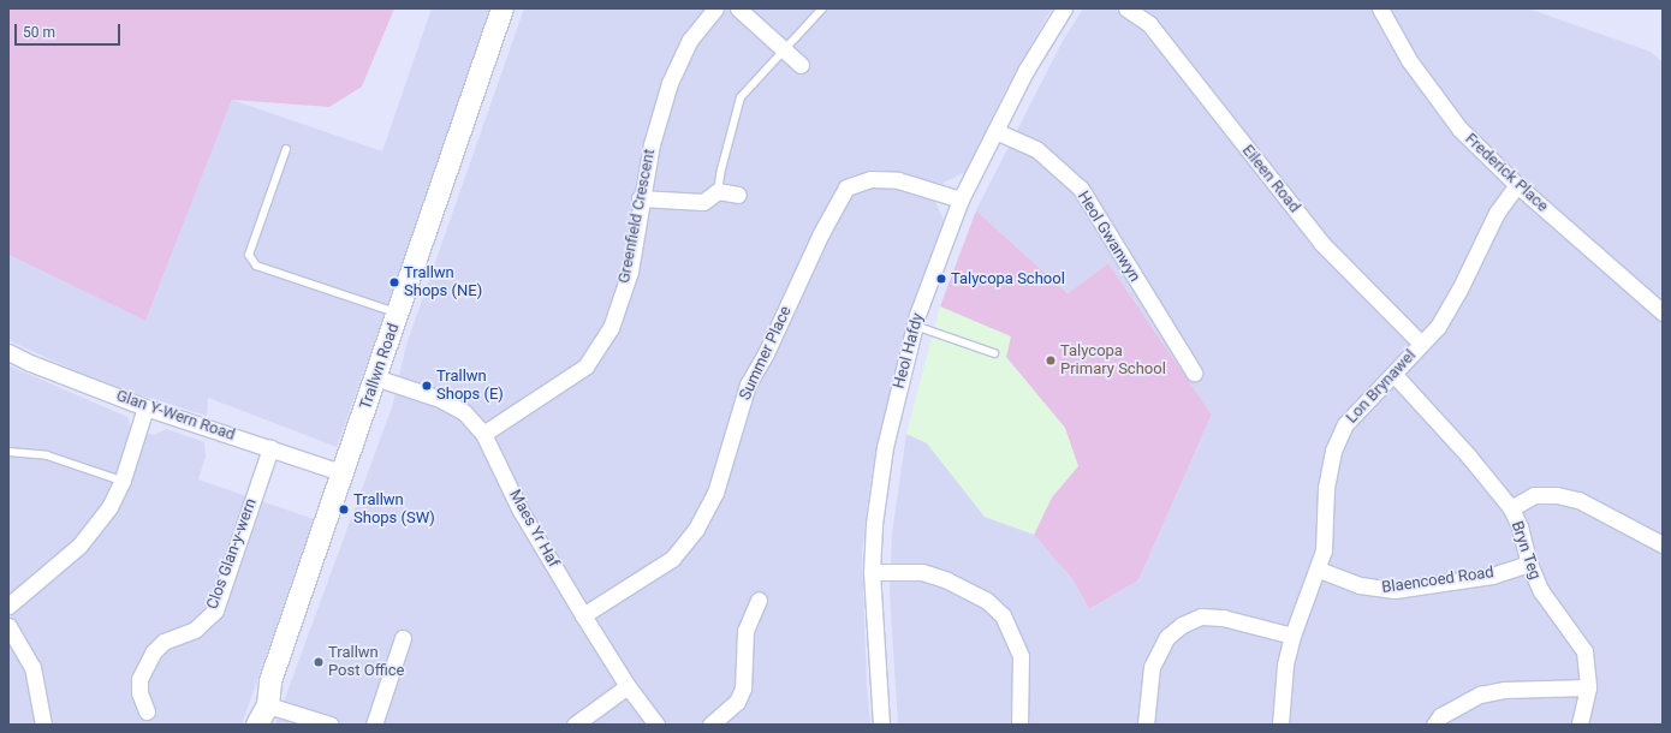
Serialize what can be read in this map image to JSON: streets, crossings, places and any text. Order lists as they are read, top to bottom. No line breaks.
{"streets":{"street":["Frederick Place","Eileen Road","Greenfield Crescent","Heol Gwanwyn","Heol Hafdy","Summer Place","Trallwn Road","Lon Brynawel","Glan Y-Wern Road","Maes Yr Haf","Bryn Teg","Clos Glan-y-wern","Blaencoed Road"]},"crossings":[["Frederick Place","Lon Brynawel"],["Eileen Road","Lon Brynawel"],["Greenfield Crescent","Maes Yr Haf"],["Heol Gwanwyn","Heol Hafdy"],["Heol Hafdy","Summer Place"],["Summer Place","Maes Yr Haf"],["Trallwn Road","Glan Y-Wern Road"],["Trallwn Road","Maes Yr Haf"],["Lon Brynawel","Bryn Teg"],["Lon Brynawel","Blaencoed Road"],["Glan Y-Wern Road","Clos Glan-y-wern"],["Bryn Teg","Blaencoed Road"]],"places":["Talycopa School","Trallwn Shops (NE)","Talycopa Primary School","Trallwn Shops (E)","Trallwn Shops (SW)","Trallwn Post Office"],"scale_bar":"50 m"}
